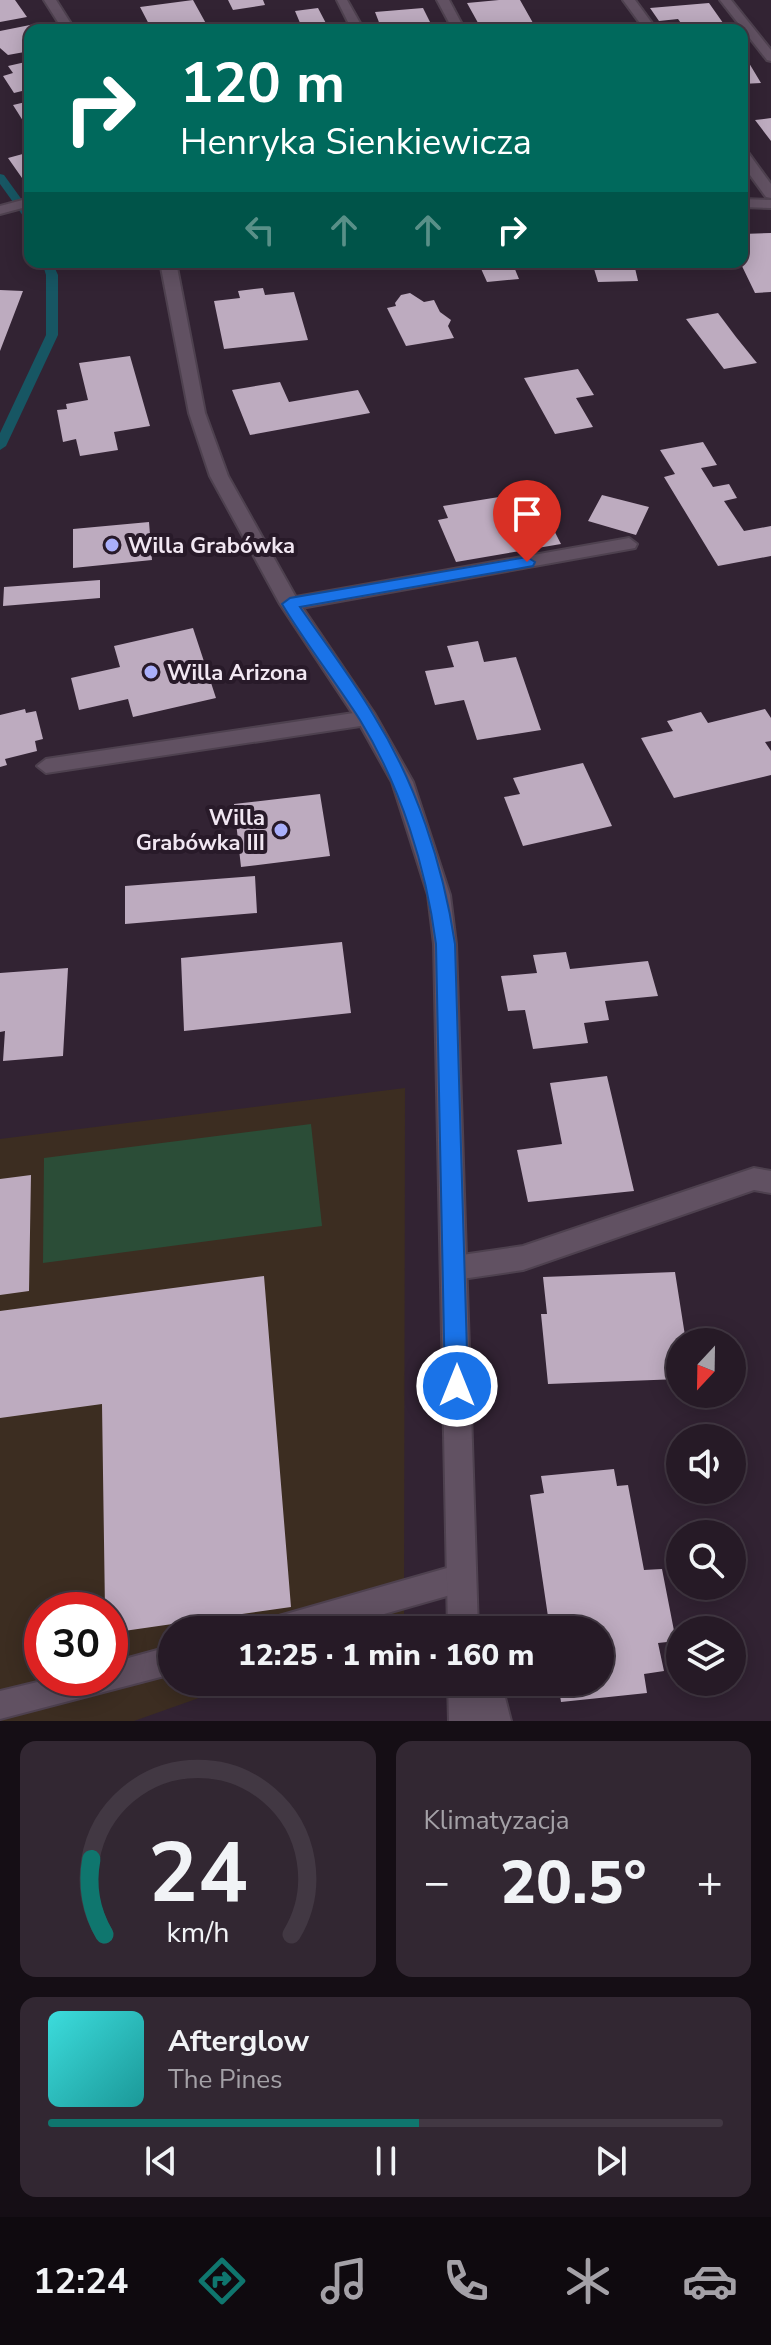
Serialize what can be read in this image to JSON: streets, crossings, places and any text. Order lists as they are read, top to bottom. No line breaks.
{"places":["Willa Grabówka","Willa Arizona","Willa Grabówka III"],"north":"bottom","page":{"turn":["120 m","Henryka Sienkiewicza"],"limit":"30","trip":"12:25 · 1 min · 160 m","tile":"Klimatyzacja","heat":["−","20.5°","+"],"song":["Afterglow","The Pines"],"tabs":"12:24","gauge":["24","km/h"]}}
